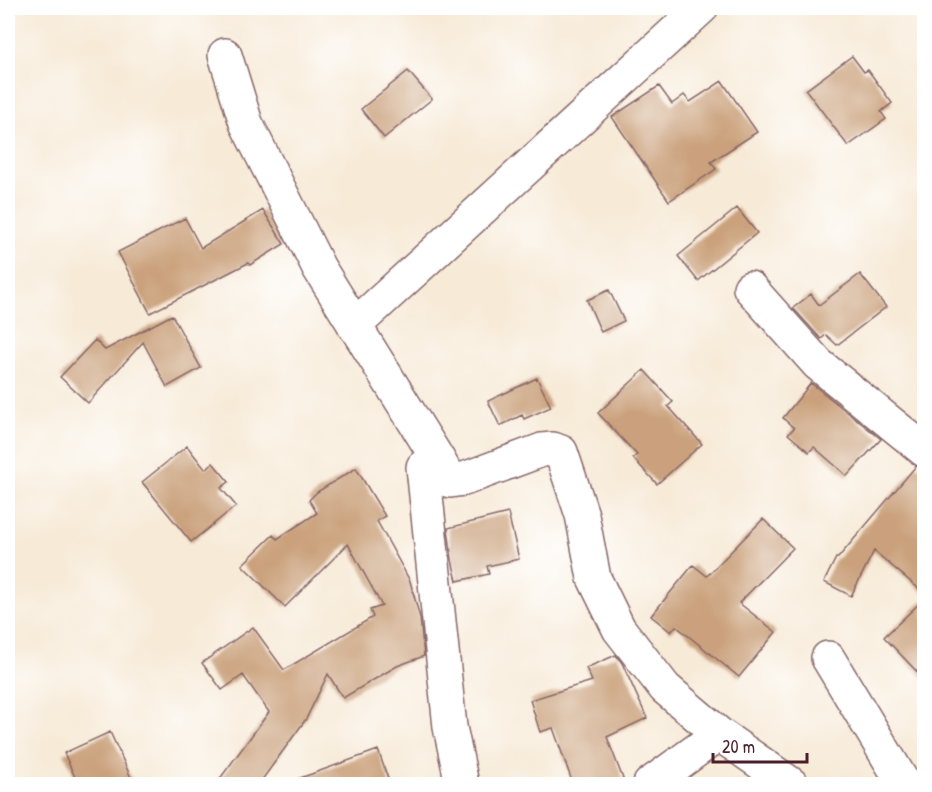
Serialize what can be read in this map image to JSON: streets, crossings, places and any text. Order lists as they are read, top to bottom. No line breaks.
{"scale_bar":"20 m"}
